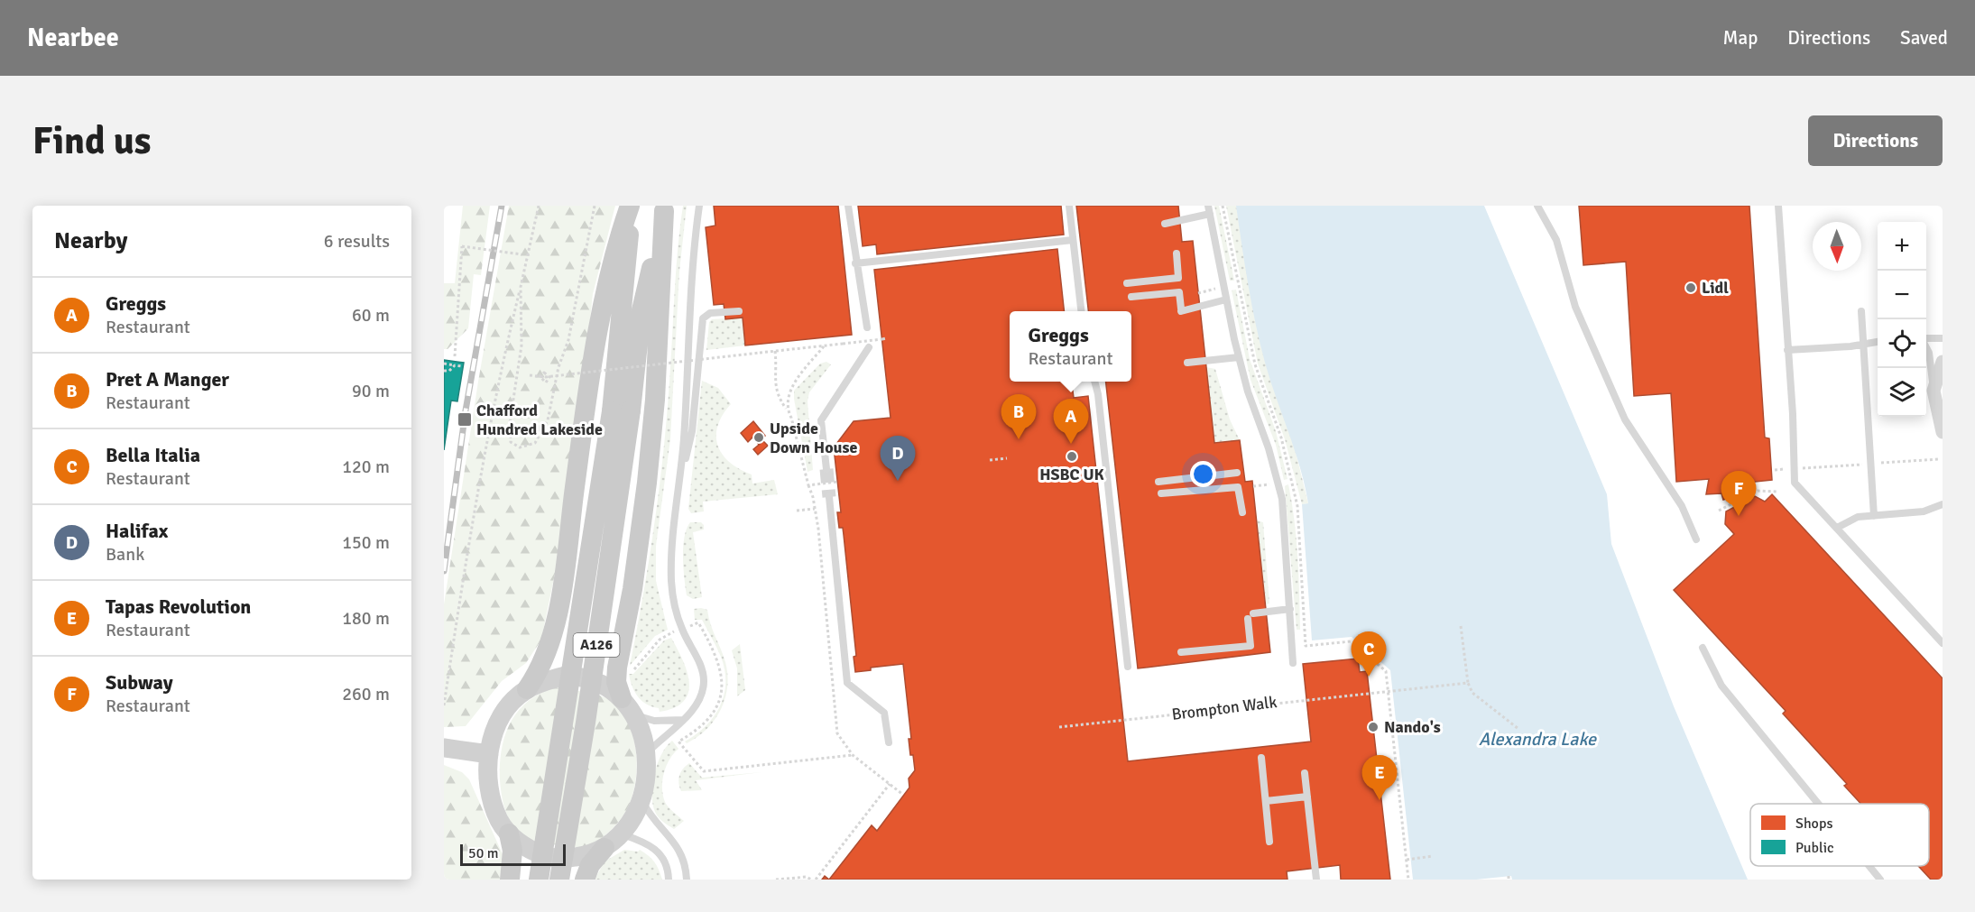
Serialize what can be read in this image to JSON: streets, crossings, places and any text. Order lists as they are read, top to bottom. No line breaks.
{"streets":{"main road":["A126"],"path":["Brompton Walk"]},"water":["Alexandra Lake"],"places":{"other":["Lidl","Upside Down House","HSBC UK","Nando's"],"transit":["Chafford Hundred Lakeside"]},"legend":["Shops","Public"],"scale_bar":"50 m","north":"bottom","page":{"header":"Nearbee","nav":["Map","Directions","Saved"],"buttons":"Directions","title":"Find us","heading":["Nearby","6 results"],"map_buttons":["+","−"],"list":[{"mark":"A","name":"Greggs","note":"Restaurant","value":"60 m"},{"mark":"B","name":"Pret A Manger","note":"Restaurant","value":"90 m"},{"mark":"C","name":"Bella Italia","note":"Restaurant","value":"120 m"},{"mark":"D","name":"Halifax","note":"Bank","value":"150 m"},{"mark":"E","name":"Tapas Revolution","note":"Restaurant","value":"180 m"},{"mark":"F","name":"Subway","note":"Restaurant","value":"260 m"}],"popup":["Greggs","Restaurant"],"pins":["B","A","D","F","C","E"],"scale":"50 m"}}
